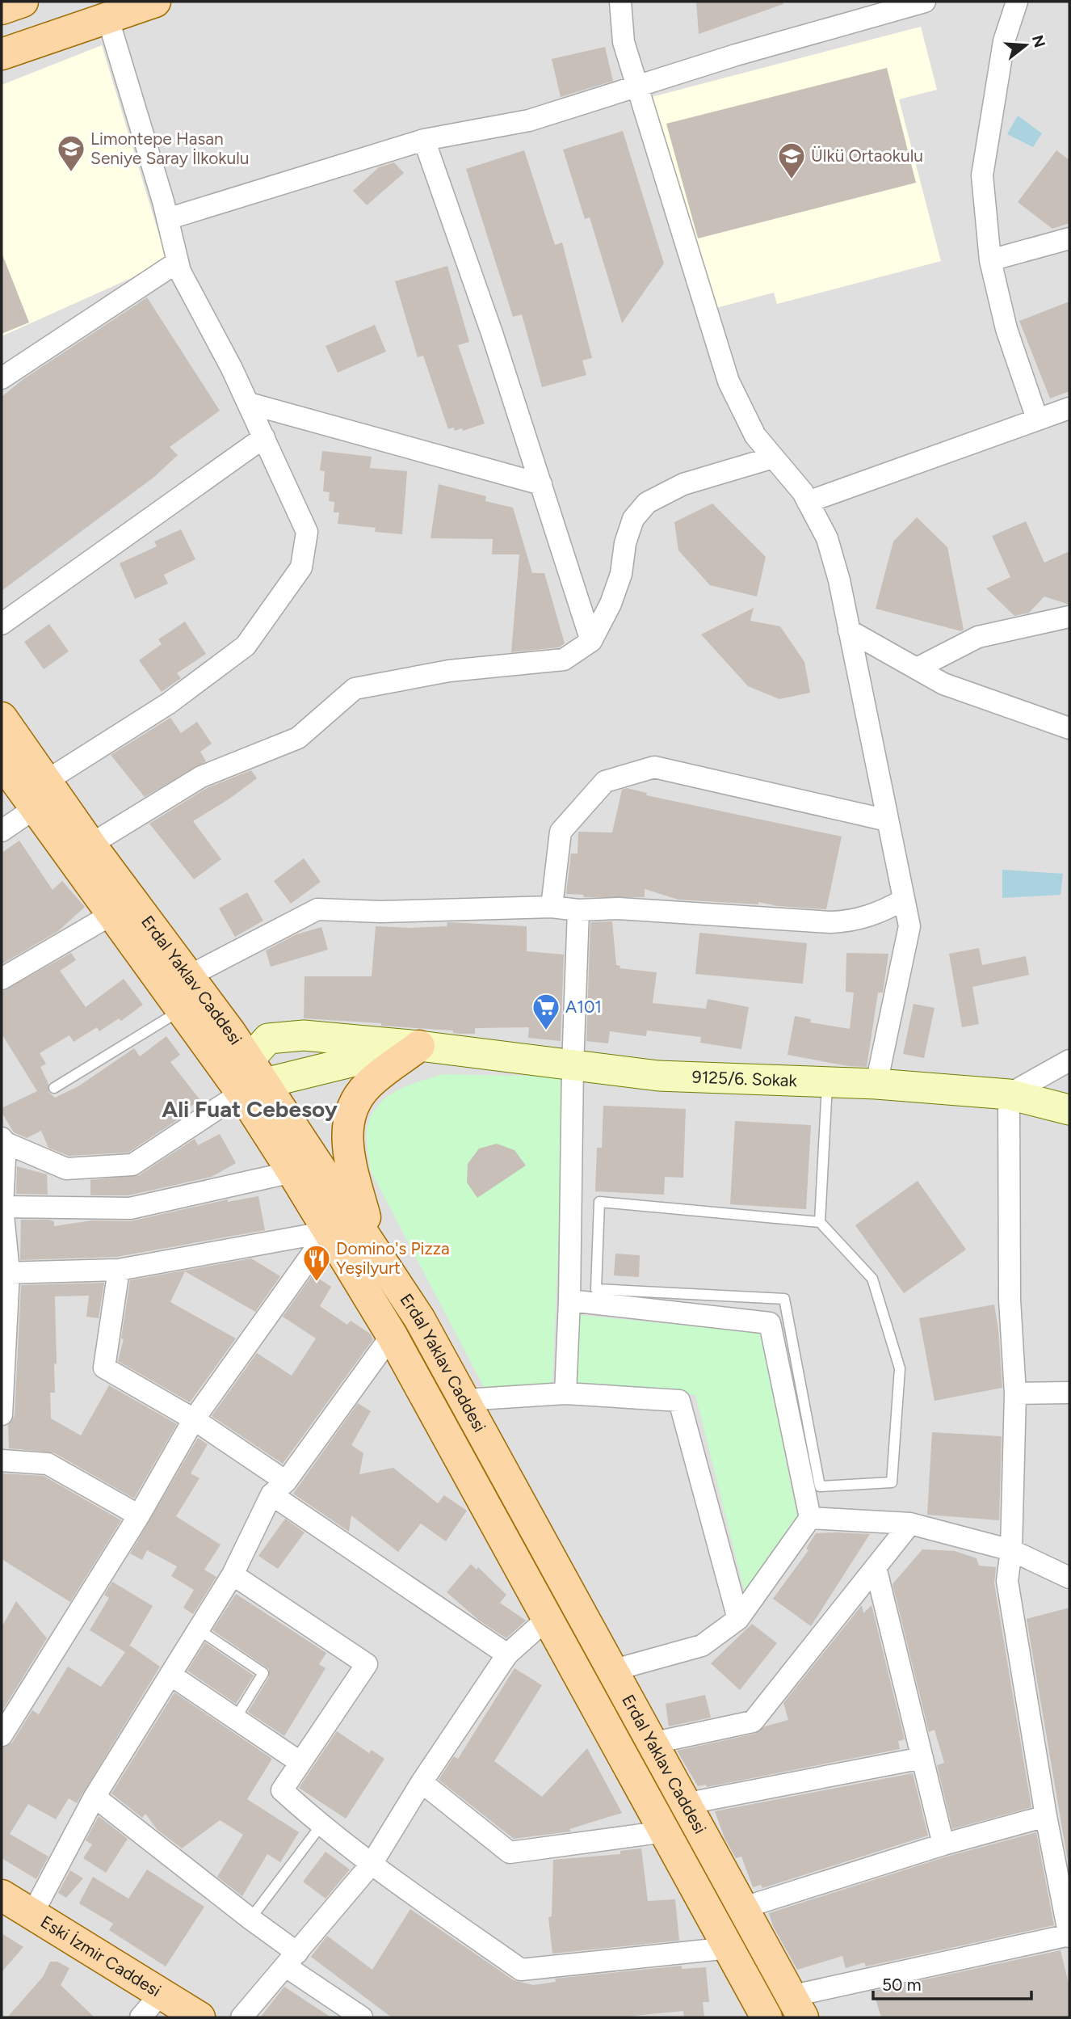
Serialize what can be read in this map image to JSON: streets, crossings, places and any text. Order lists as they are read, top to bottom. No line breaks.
{"streets":{"main road":["Erdal Yaklav Caddesi","9125/6. Sokak","Eski İzmir Caddesi"]},"crossings":[["Erdal Yaklav Caddesi","9125/6. Sokak"]],"districts":["Ali Fuat Cebesoy"],"places":{"school or university":["Limontepe Hasan Seniye Saray İlkokulu","Ülkü Ortaokulu"],"supermarket":["A101"],"restaurant":["Domino's Pizza Yeşilyurt"]},"scale_bar":"50 m","north":"right"}
